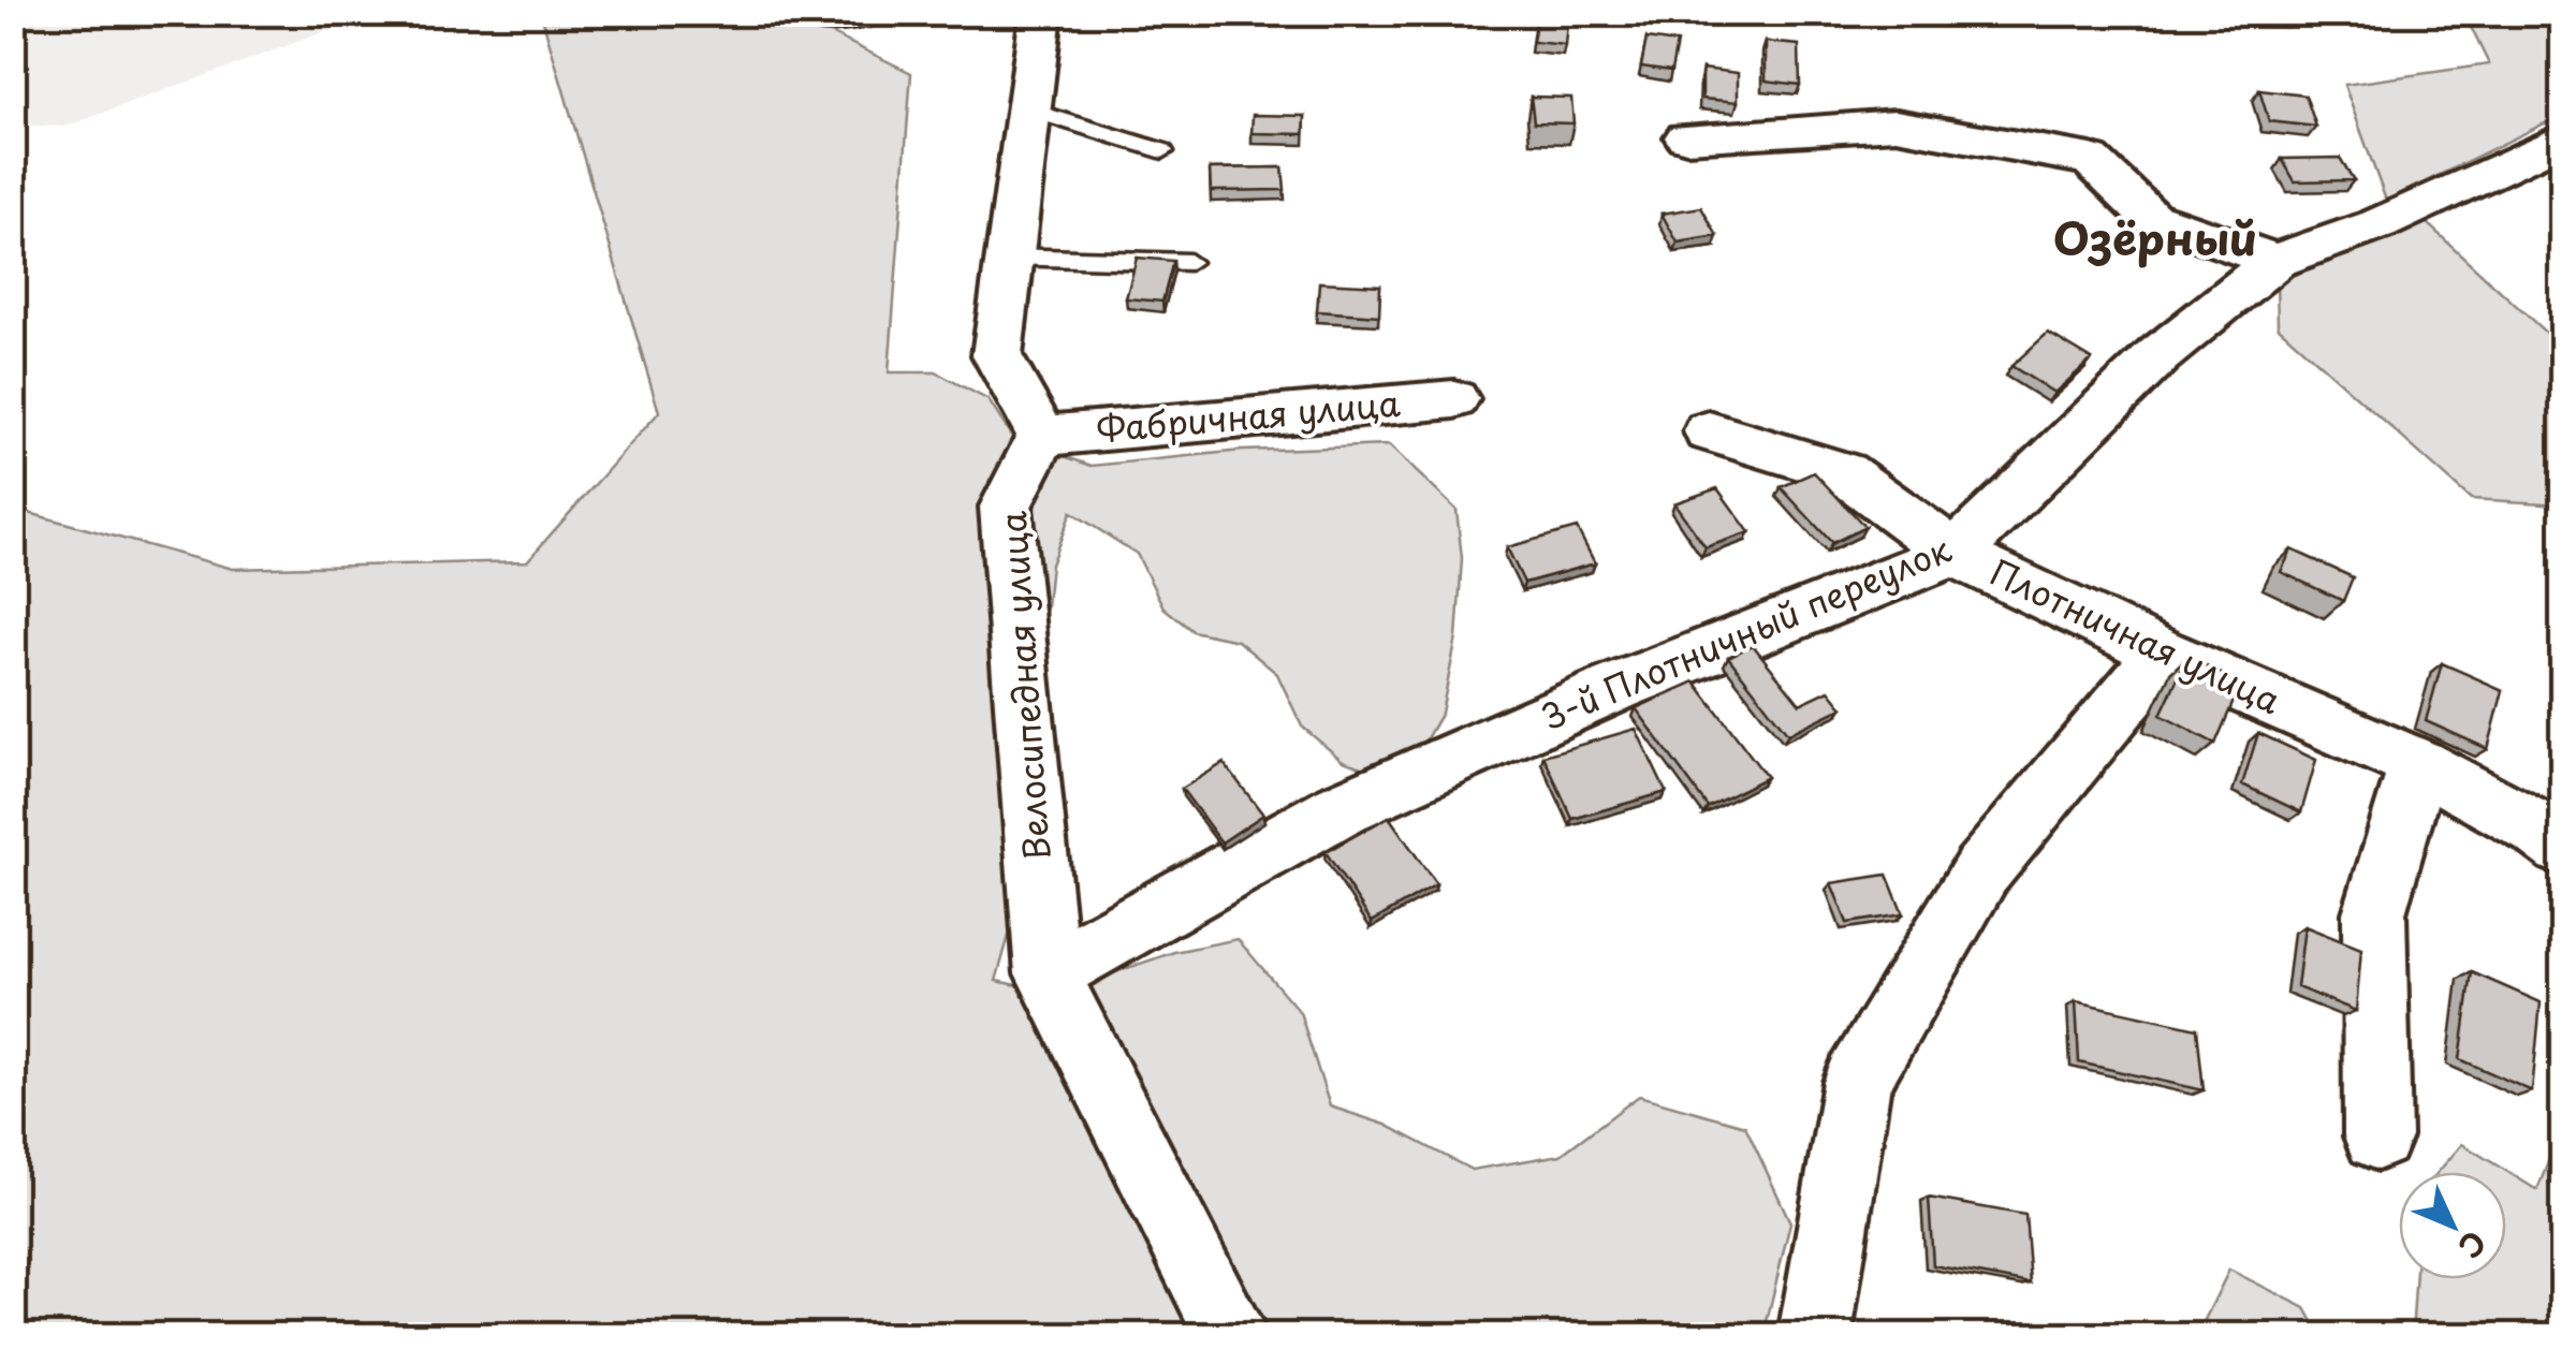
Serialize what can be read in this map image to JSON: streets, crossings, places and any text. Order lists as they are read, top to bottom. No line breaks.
{"streets":{"street":["Фабричная улица","3-й Плотничный переулок","Плотничная улица","Велосипедная улица"]},"crossings":[["Фабричная улица","Велосипедная улица"],["3-й Плотничный переулок","Плотничная улица"],["3-й Плотничный переулок","Велосипедная улица"]],"districts":["Озёрный"],"north":"bottom right"}
